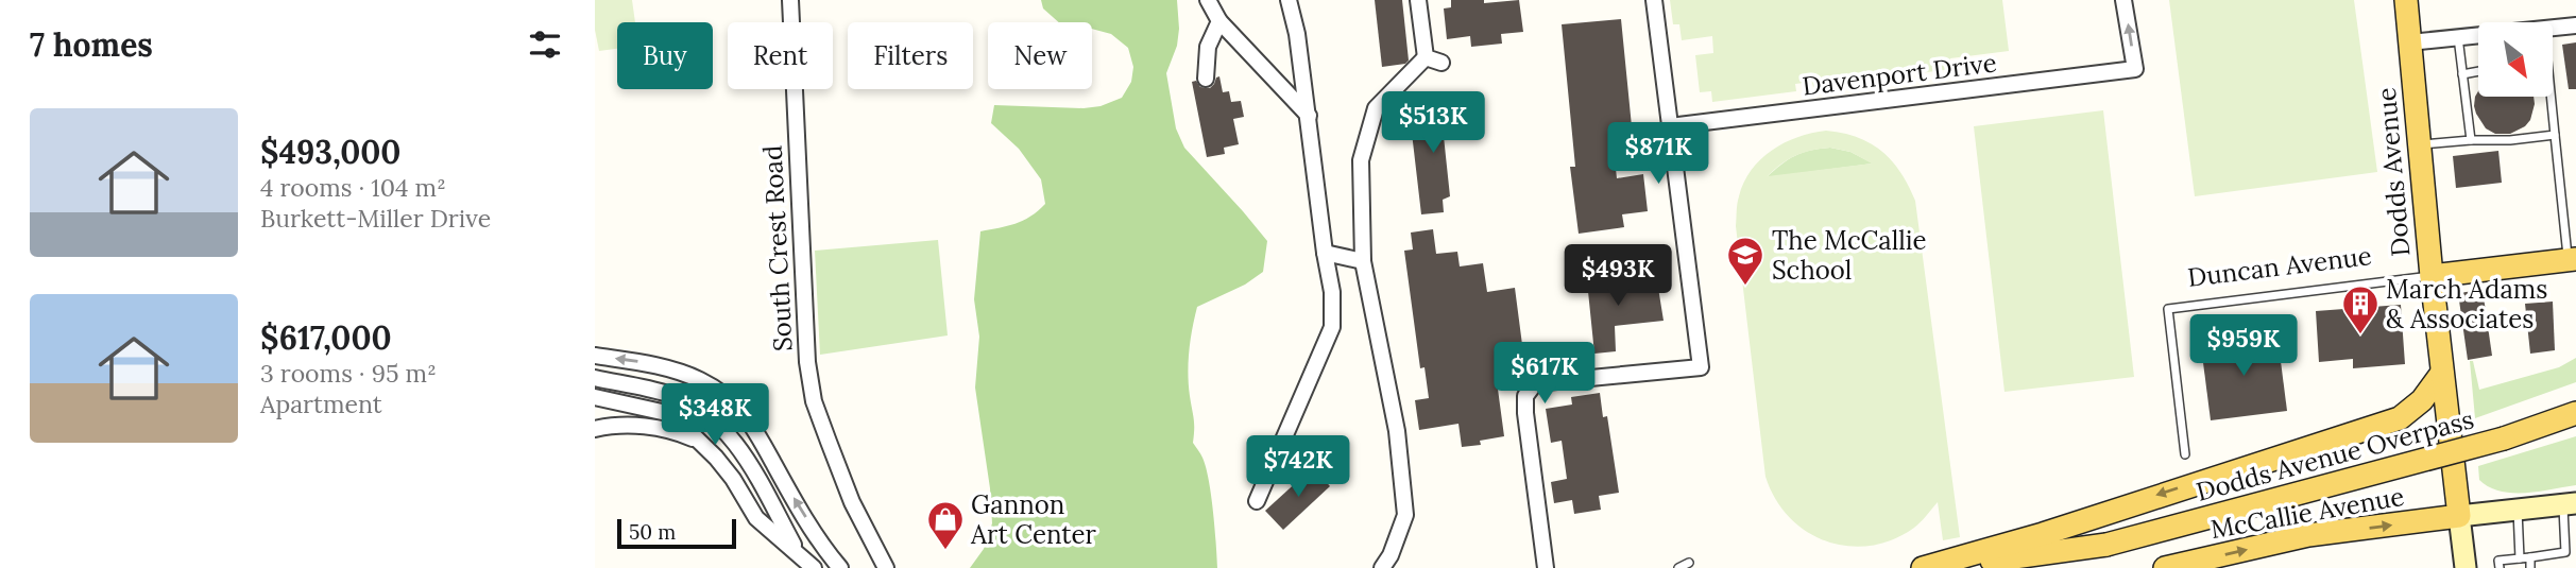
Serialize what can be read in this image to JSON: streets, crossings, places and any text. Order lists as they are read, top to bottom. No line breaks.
{"streets":{"main road":["Dodds Avenue","Duncan Avenue","Dodds Avenue Overpass","McCallie Avenue"],"street":["Davenport Drive","South Crest Road"]},"crossings":[["Dodds Avenue","Duncan Avenue"],["Dodds Avenue","McCallie Avenue"]],"one_way":["Davenport Drive"],"places":{"school or university":["The McCallie School"],"building":["March Adams & Associates"],"shop":["Gannon Art Center"]},"scale_bar":"50 m","north":"bottom right","page":{"heading":"7 homes","chip":["Buy","Rent","Filters","New"],"list":[{"name":"$493,000","note":"4 rooms · 104 m² · Burkett-Miller Drive"},{"name":"$617,000","note":"3 rooms · 95 m² · Apartment"}],"price":["$513K","$871K","$493K","$959K","$617K","$348K","$742K"],"scale":"50 m"}}
